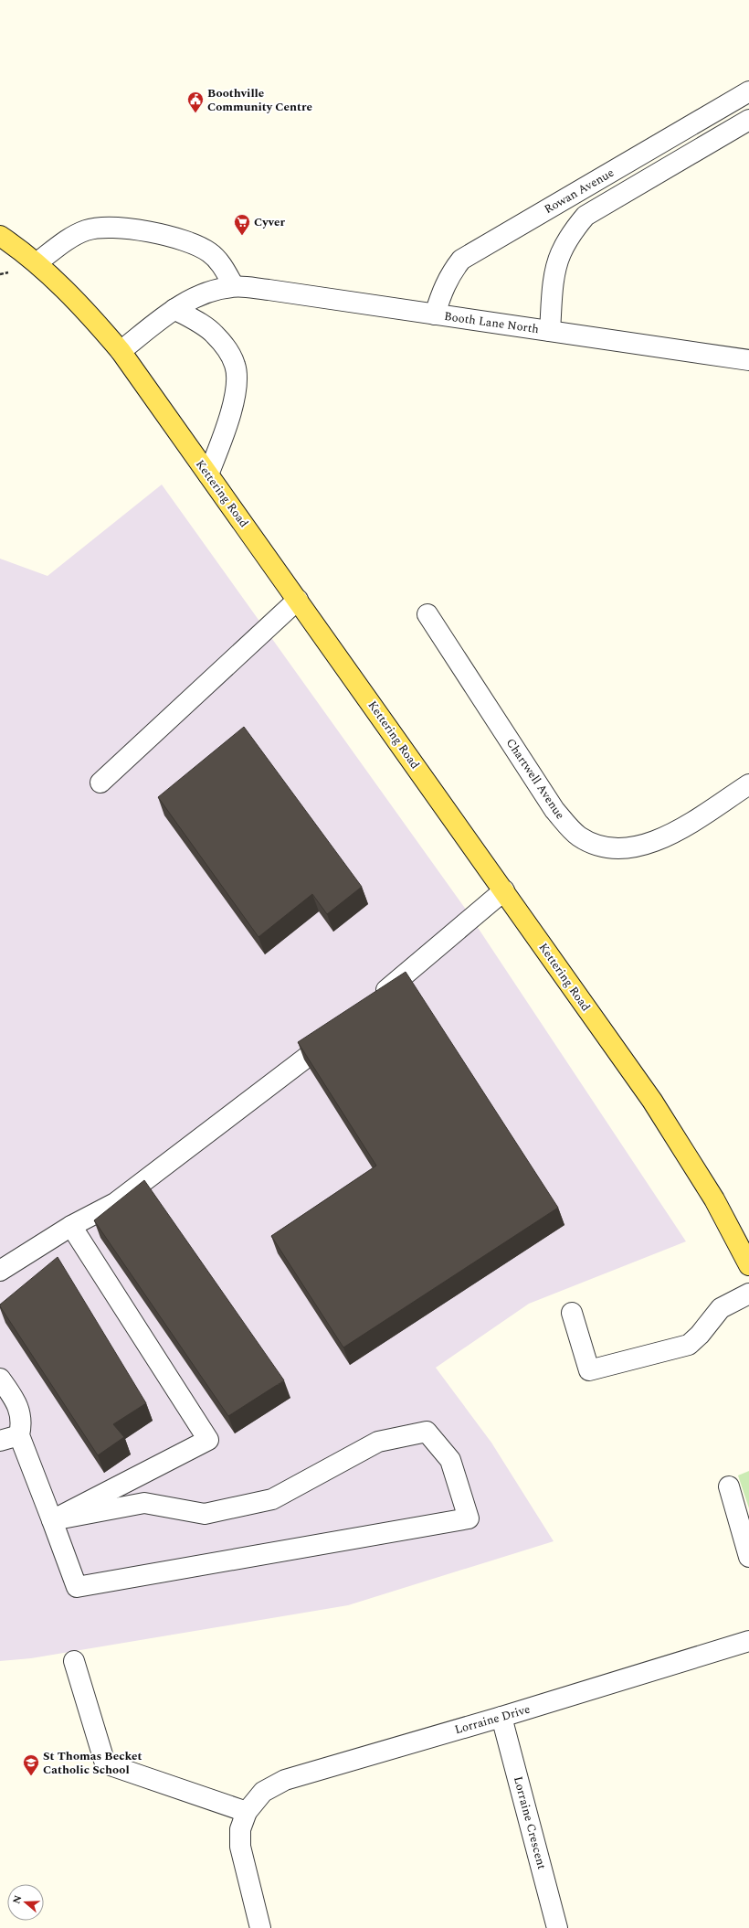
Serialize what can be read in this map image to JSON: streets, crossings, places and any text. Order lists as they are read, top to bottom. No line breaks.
{"streets":{"main road":["Kettering Road"],"street":["Rowan Avenue","Booth Lane North","Chartwell Avenue","Lorraine Drive","Lorraine Crescent"]},"crossings":[["Rowan Avenue","Booth Lane North"],["Booth Lane North","Kettering Road"],["Lorraine Drive","Lorraine Crescent"]],"places":{"public building":["Boothville Community Centre"],"supermarket":["Cyver"],"school or university":["St Thomas Becket Catholic School"]},"north":"left"}
